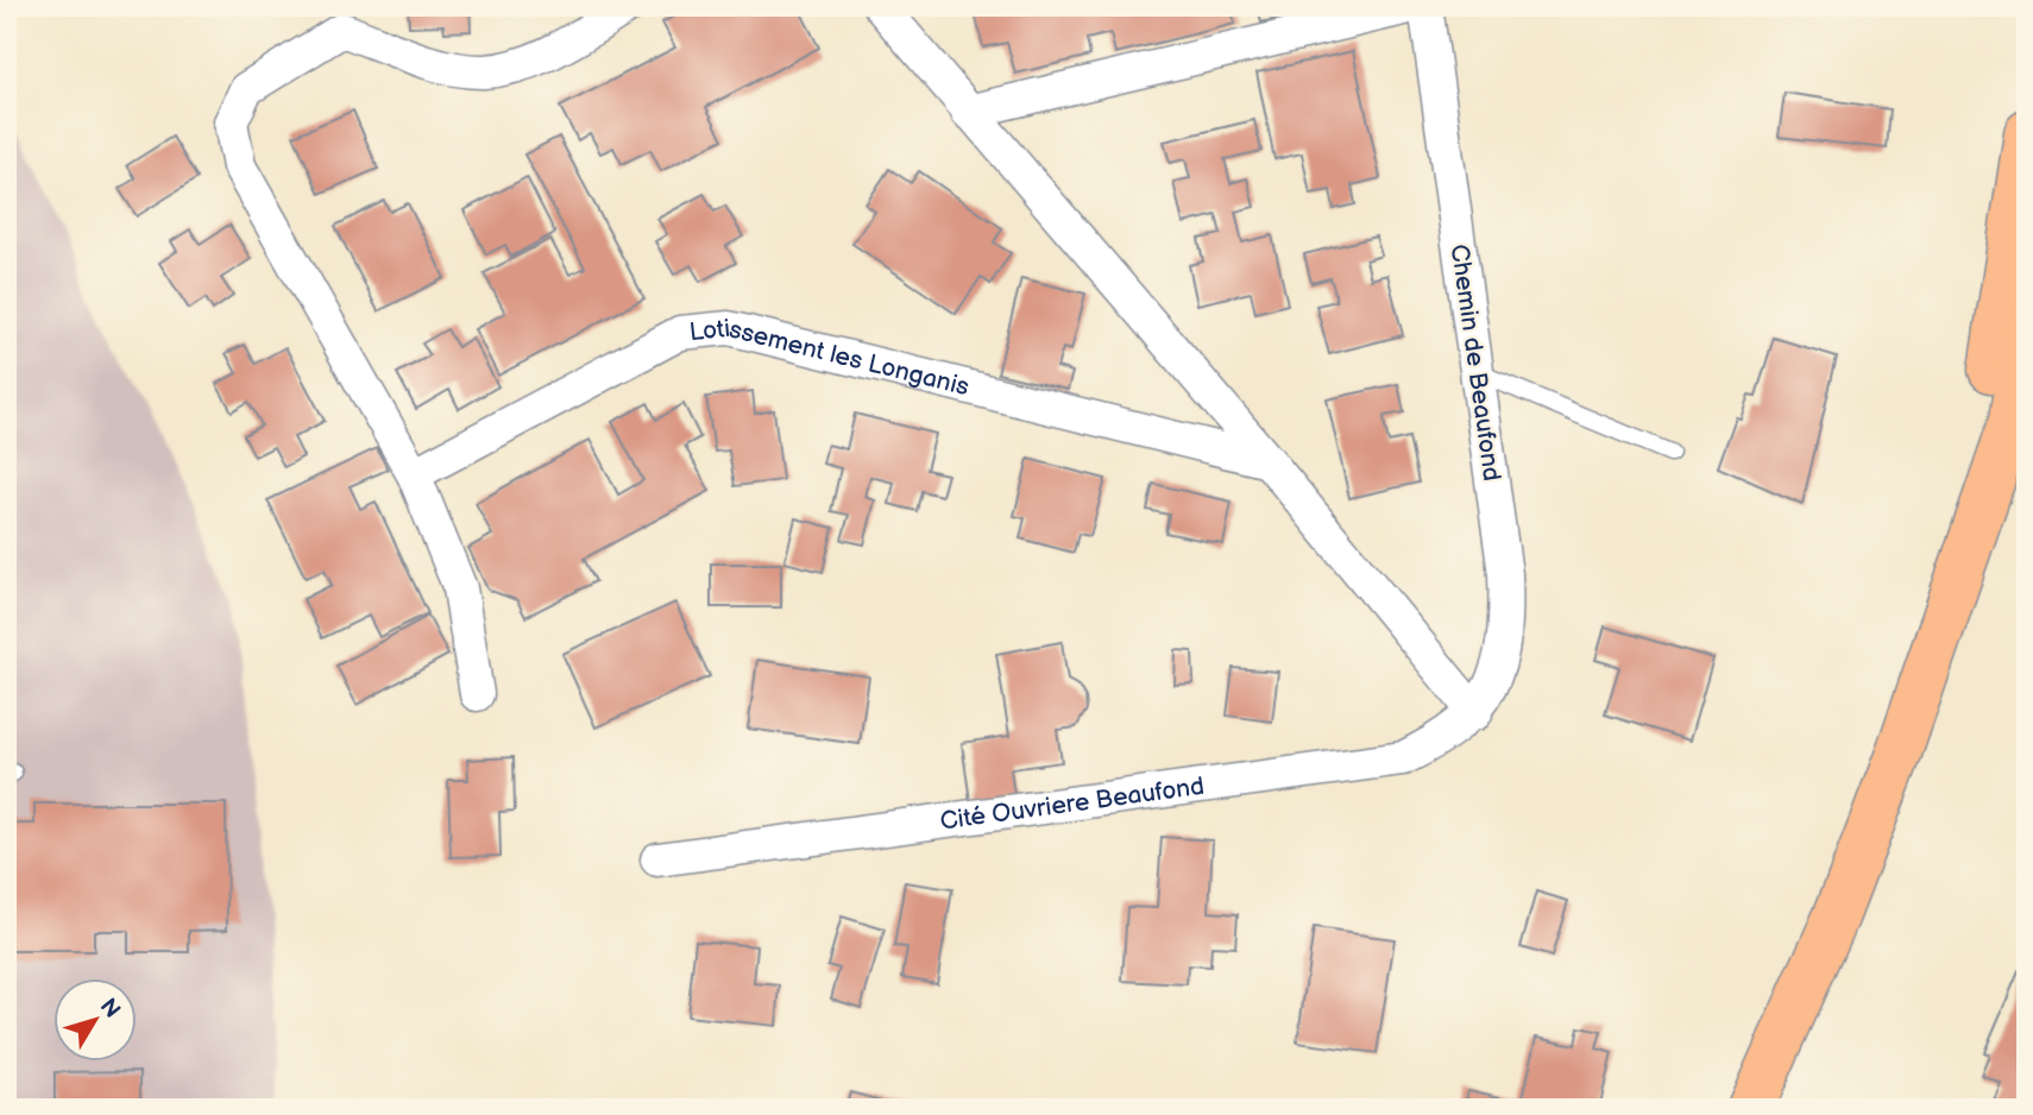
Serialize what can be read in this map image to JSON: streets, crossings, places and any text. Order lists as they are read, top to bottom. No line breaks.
{"streets":{"street":["Lotissement les Longanis","Chemin de Beaufond","Cité Ouvriere Beaufond"]},"crossings":[["Chemin de Beaufond","Cité Ouvriere Beaufond"]],"north":"top right"}
